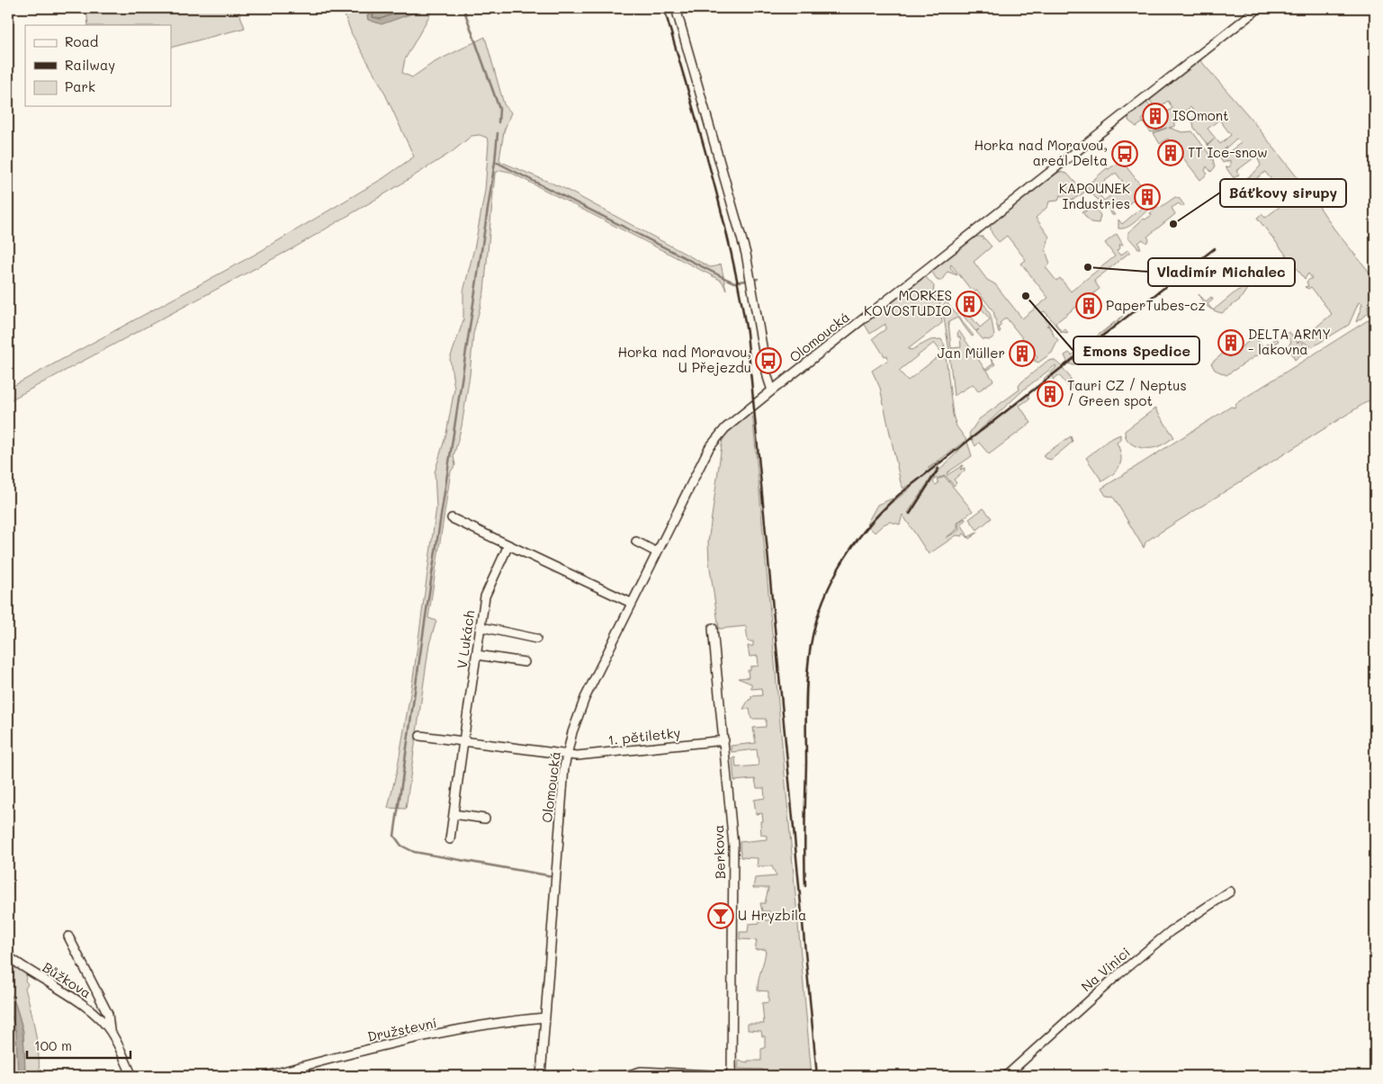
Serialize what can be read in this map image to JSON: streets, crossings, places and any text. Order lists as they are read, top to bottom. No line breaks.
{"streets":{"street":["Olomoucká","V Lukách","1. pětiletky","Berkova","Na Vinici","Bůžkova","Družstevní"]},"crossings":[["Olomoucká","1. pětiletky"],["Olomoucká","Družstevní"],["1. pětiletky","Berkova"]],"places":{"building":["ISOmont","TT Ice-snow","KAPOUNEK Industries","MORKES KOVOSTUDIO","PaperTubes-cz","DELTA ARMY - lakovna","Jan Müller","Tauri CZ / Neptus / Green spot"],"bus stop":["Horka nad Moravou, areál Delta","Horka nad Moravou, U Přejezdu"],"other":["Báťkovy sirupy","Vladimír Michalec","Emons Spedice"],"bar":["U Hryzbila"]},"legend":["Road","Railway","Park"],"scale_bar":"100 m"}
